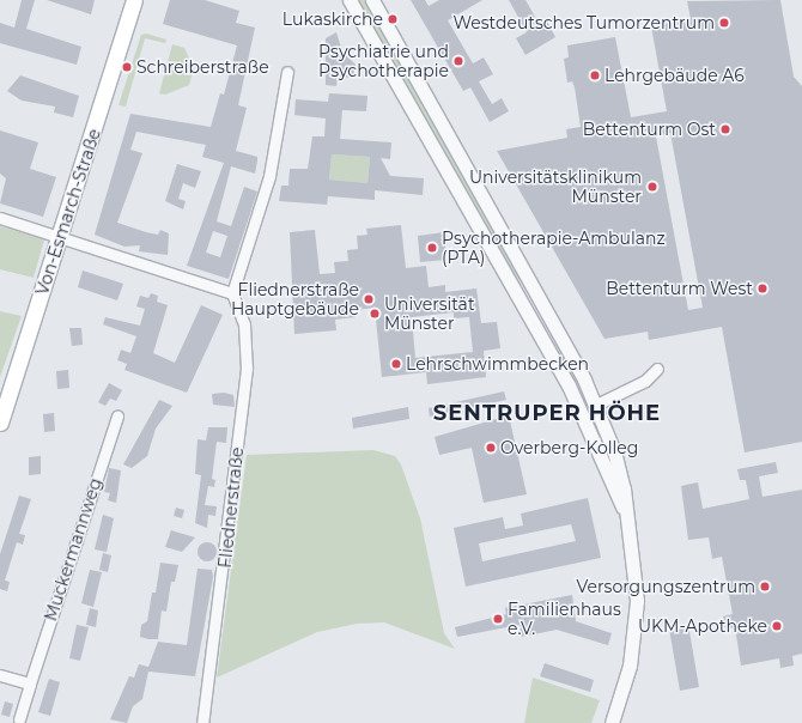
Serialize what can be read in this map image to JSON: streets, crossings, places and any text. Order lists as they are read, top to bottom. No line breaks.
{"streets":{"main road":["Von-Esmarch-Straße"],"street":["Fliednerstraße","Muckermannweg"]},"districts":["SENTRUPER HÖHE"],"places":["Lukaskirche","Westdeutsches Tumorzentrum","Psychiatrie und Psychotherapie","Schreiberstraße","Lehrgebäude A6","Bettenturm Ost","Universitätsklinikum Münster","Psychotherapie-Ambulanz (PTA)","Bettenturm West","Fliednerstraße Hauptgebäude","Universität Münster","Lehrschwimmbecken","Overberg-Kolleg","Versorgungszentrum","Familienhaus e.V.","UKM-Apotheke"]}
